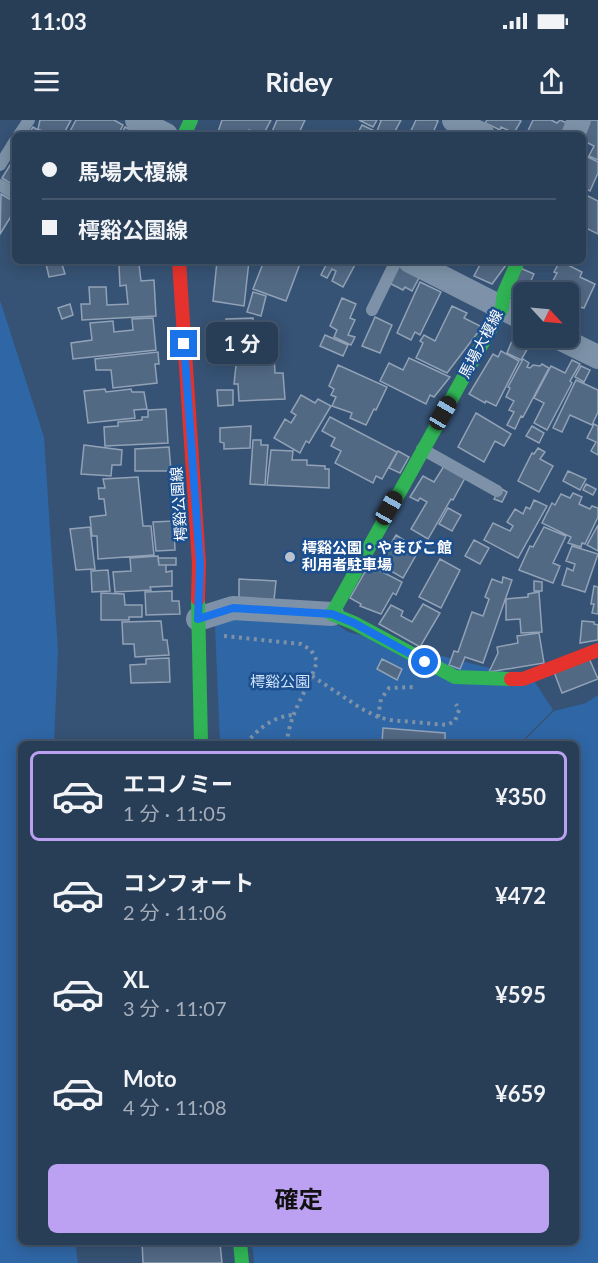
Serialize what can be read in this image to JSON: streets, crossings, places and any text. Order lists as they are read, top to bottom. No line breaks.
{"streets":{"street":["馬場大榎線","樗谿公園線"]},"parks":["樗谿公園"],"places":["樗谿公園・やまびこ館 利用者駐車場"],"north":"bottom right","page":{"status":"11:03","header":"Ridey","banner":["馬場大榎線","樗谿公園線"],"bubble":"1 分","list":[{"name":"エコノミー","note":"1 分 · 11:05","value":"¥350"},{"name":"コンフォート","note":"2 分 · 11:06","value":"¥472"},{"name":"XL","note":"3 分 · 11:07","value":"¥595"},{"name":"Moto","note":"4 分 · 11:08","value":"¥659"}],"buttons":"確定"}}
